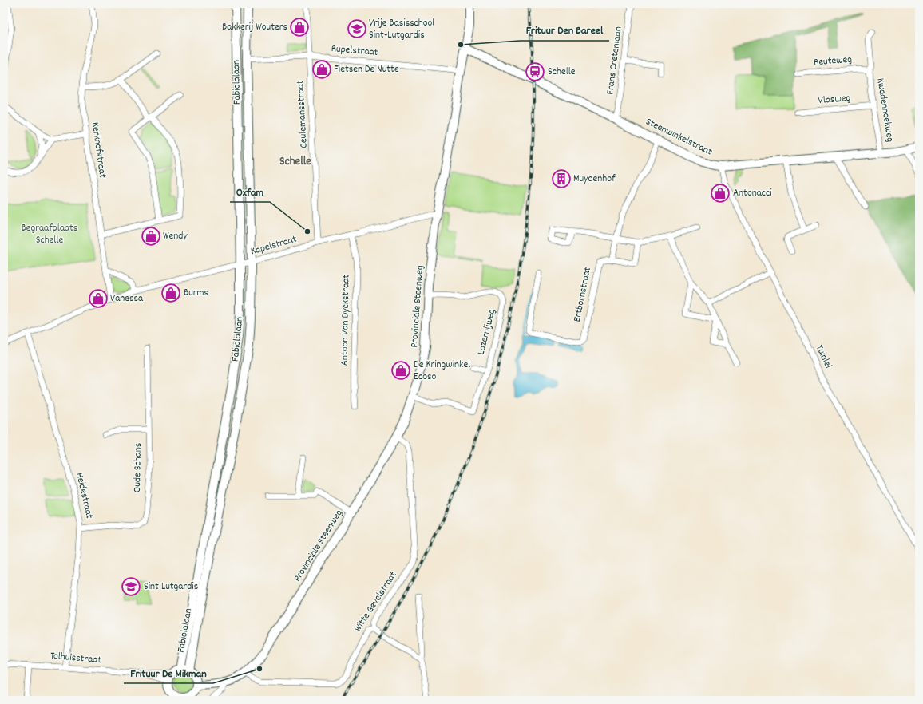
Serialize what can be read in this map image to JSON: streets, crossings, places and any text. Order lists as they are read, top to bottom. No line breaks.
{"streets":{"main road":["Fabiolalaan","Steenwinkelstraat","Provinciale Steenweg"],"street":["Rupelstraat","Frans Cretenlaan","Reuteweg","Vlasweg","Kwadenhoekweg","Ceulemansstraat","Kerkhofstraat","Kapelstraat","Ertbornstraat","Antoon Van Dyckstraat","Lazernijweg","Tuinlei","Oude Schans","Heidestraat","Witte Gevelstraat","Tolhuisstraat"]},"crossings":[["Rupelstraat","Fabiolalaan"],["Rupelstraat","Ceulemansstraat"],["Rupelstraat","Provinciale Steenweg"],["Frans Cretenlaan","Steenwinkelstraat"],["Reuteweg","Kwadenhoekweg"],["Fabiolalaan","Kapelstraat"],["Fabiolalaan","Tolhuisstraat"],["Vlasweg","Kwadenhoekweg"],["Kwadenhoekweg","Steenwinkelstraat"],["Ceulemansstraat","Kapelstraat"],["Steenwinkelstraat","Provinciale Steenweg"],["Steenwinkelstraat","Tuinlei"],["Kerkhofstraat","Kapelstraat"],["Kapelstraat","Provinciale Steenweg"],["Kapelstraat","Antoon Van Dyckstraat"],["Kapelstraat","Heidestraat"],["Provinciale Steenweg","Lazernijweg"],["Provinciale Steenweg","Witte Gevelstraat"],["Oude Schans","Heidestraat"],["Heidestraat","Tolhuisstraat"]],"districts":["Schelle"],"parks":["Begraafplaats Schelle"],"places":{"shop":["Bakkerij Wouters","Fietsen De Nutte","Antonacci","Wendy","Burms","Vanessa","De Kringwinkel Ecoso"],"school or university":["Vrije Basisschool Sint-Lutgardis","Sint Lutgardis"],"other":["Frituur Den Bareel","Oxfam","Frituur De Mikman"],"station":["Schelle"],"building":["Muydenhof"]}}
